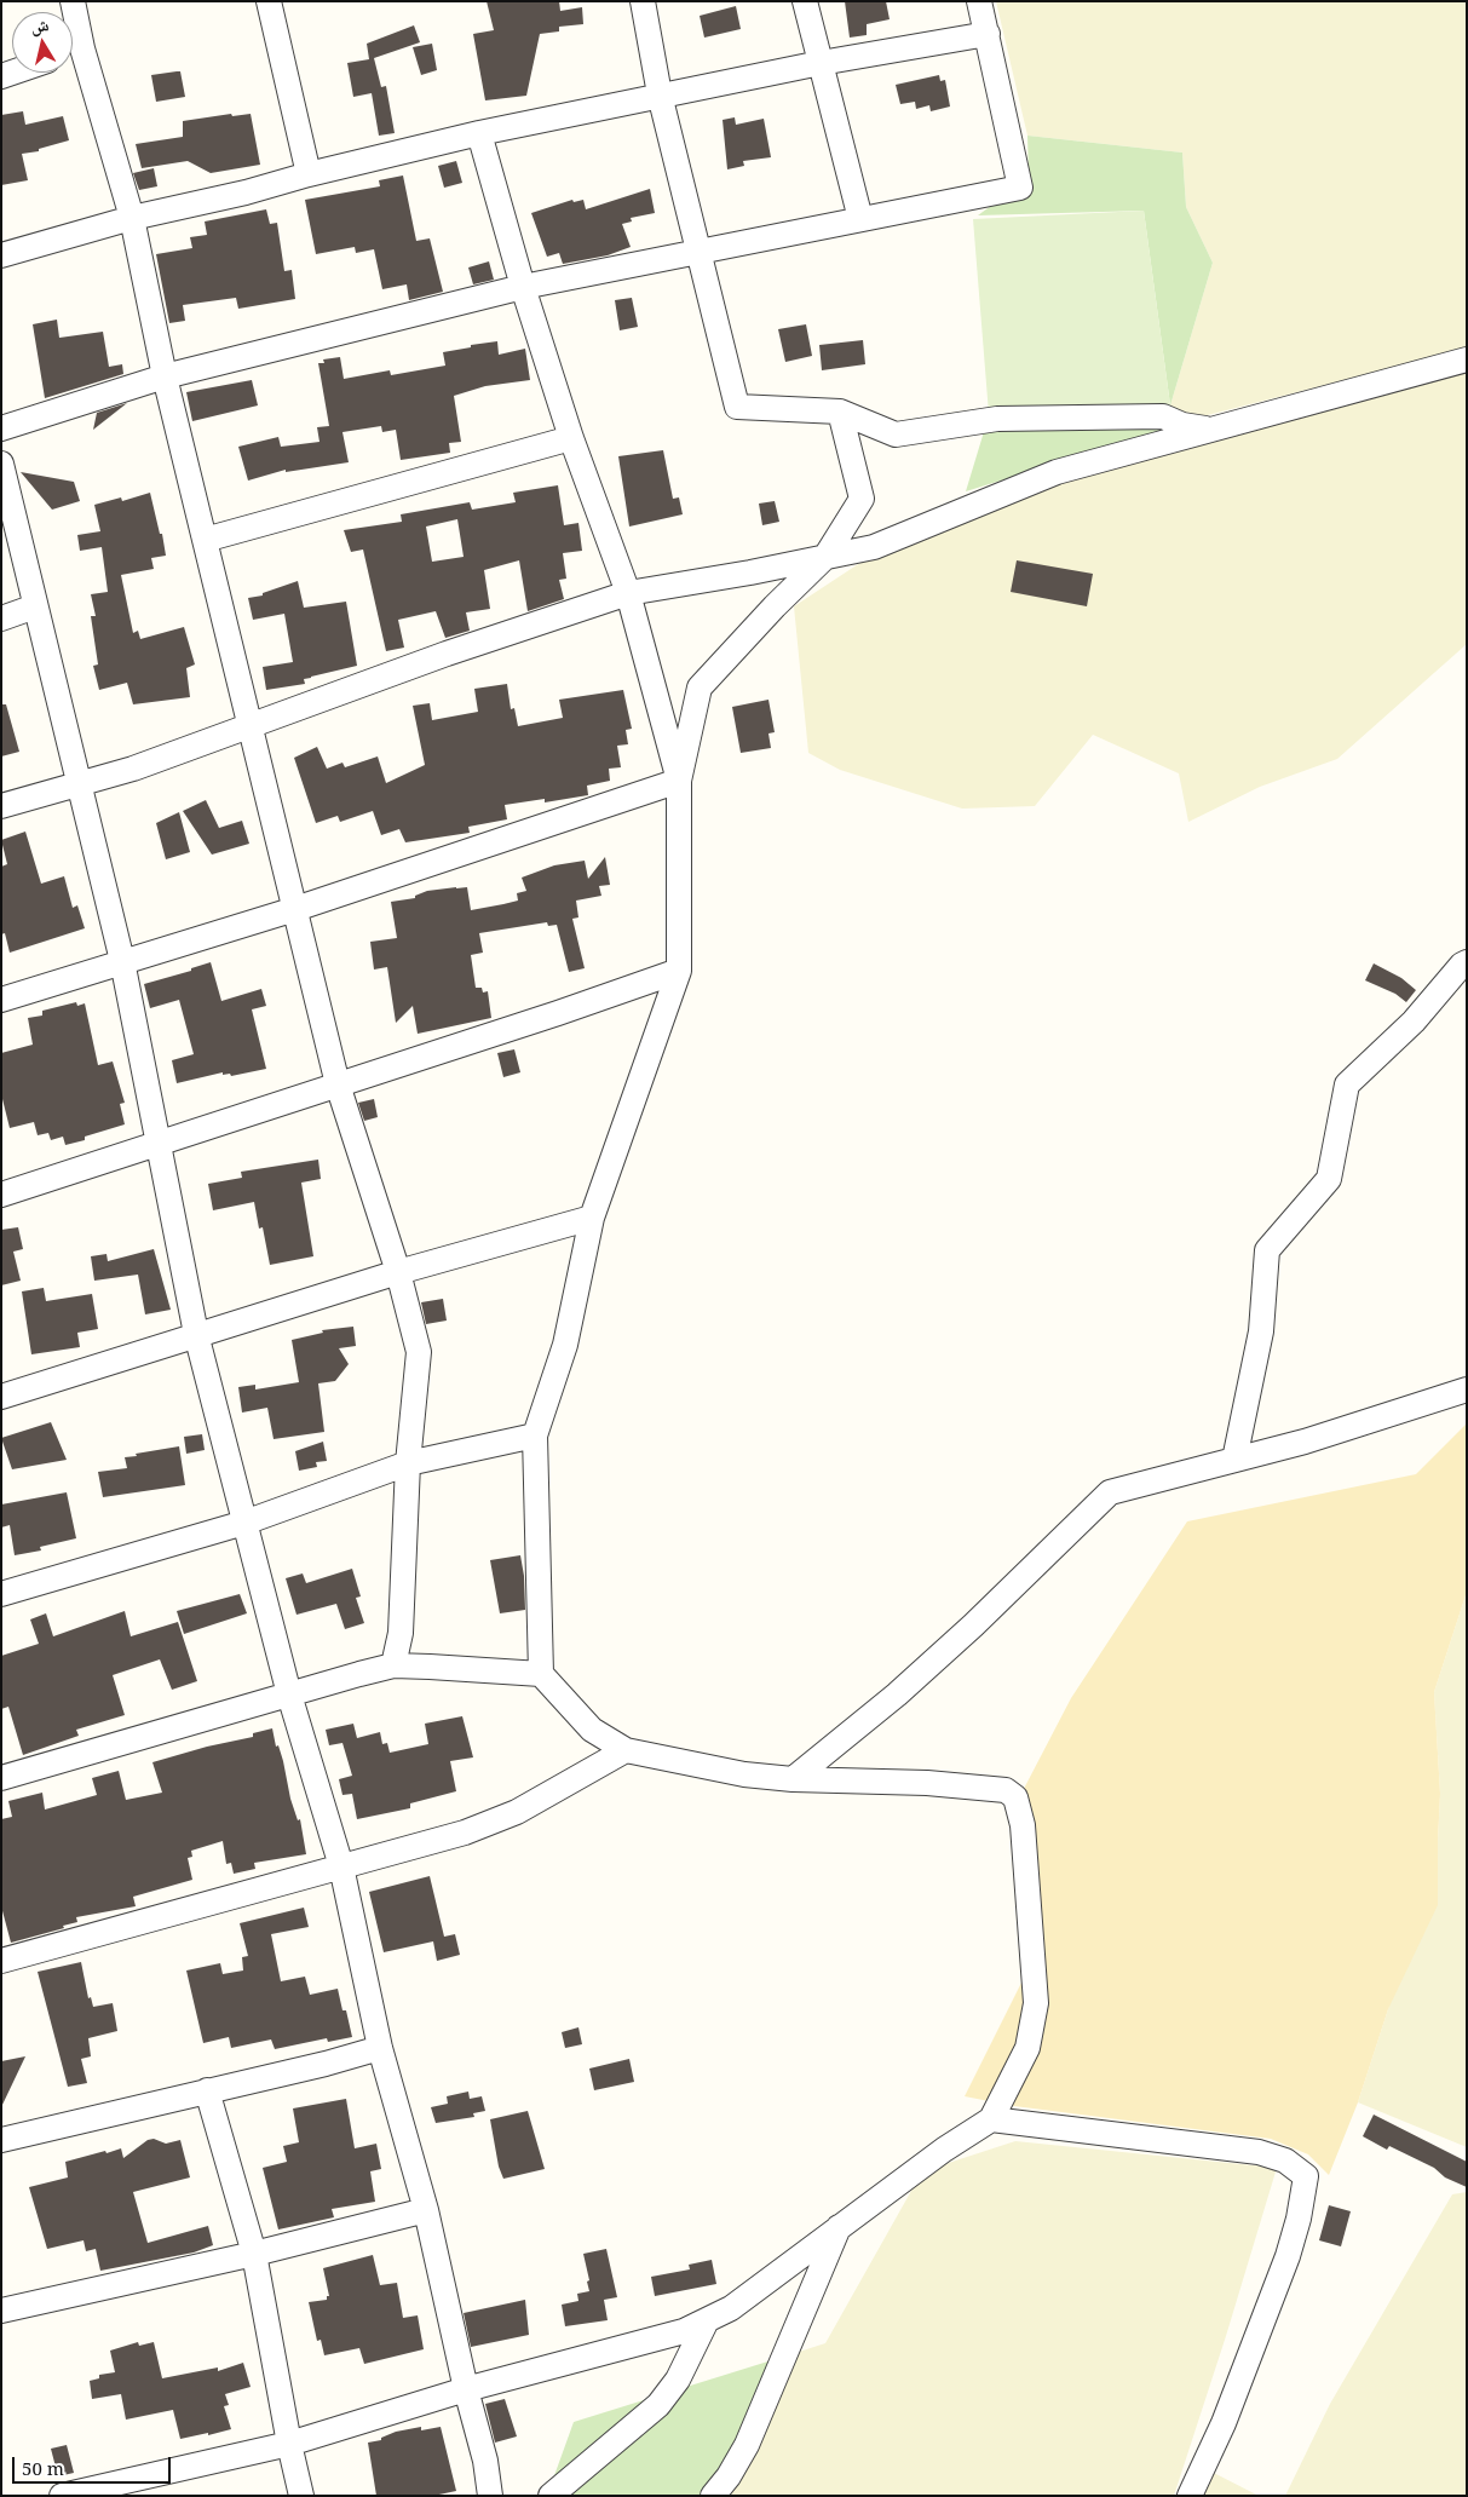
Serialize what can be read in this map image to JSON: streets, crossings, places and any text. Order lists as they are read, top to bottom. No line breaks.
{"scale_bar":"50 m","north":"top"}
